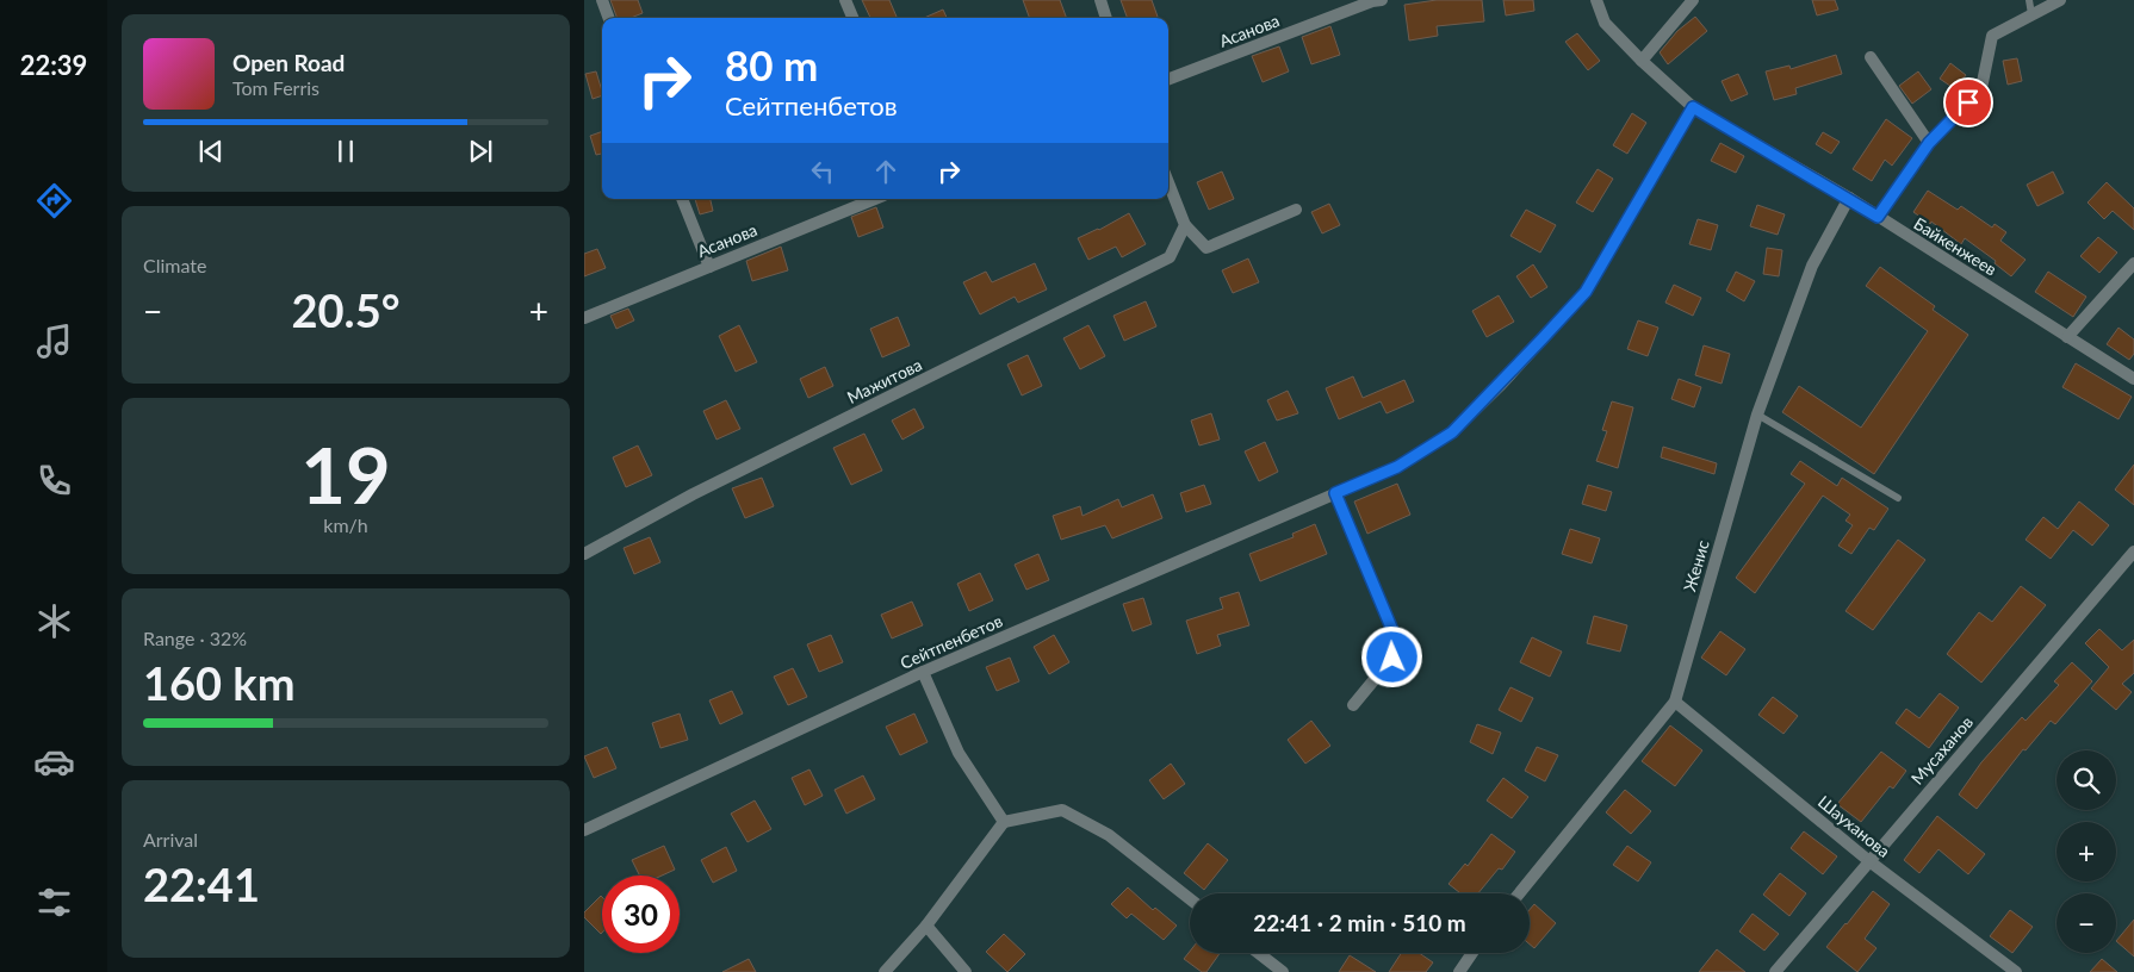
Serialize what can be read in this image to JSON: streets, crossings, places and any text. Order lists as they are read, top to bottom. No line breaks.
{"streets":{"street":["Асанова","Байкенжеев","Мажитова","Женис","Сейтпенбетов","Мусаханов","Шауханова"]},"crossings":[["Байкенжеев","Женис"],["Байкенжеев","Сейтпенбетов"],["Женис","Шауханова"],["Мусаханов","Шауханова"]],"page":{"tabs":"22:39","turn":["80 m","Сейтпенбетов"],"song":["Open Road","Tom Ferris"],"tile":["Climate",["19","km/h"],["Range · 32%","160 km"],["Arrival","22:41"]],"heat":["−","20.5°","+"],"map_buttons":["+","−"],"limit":"30","trip":"22:41 · 2 min · 510 m"}}
